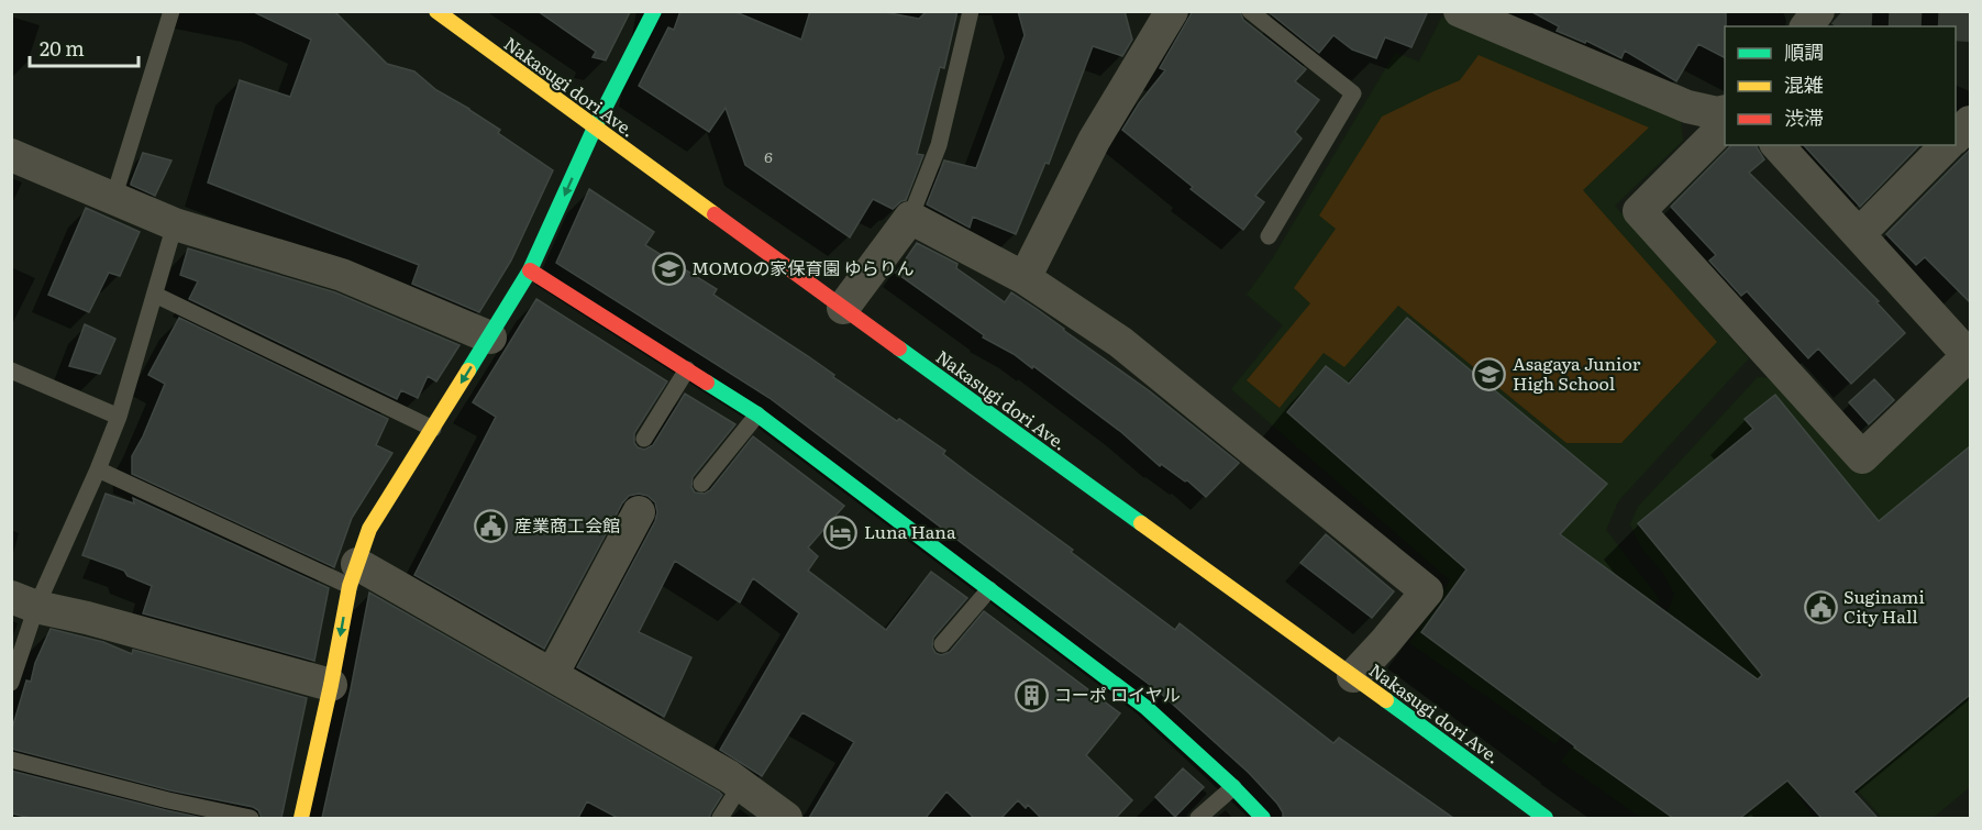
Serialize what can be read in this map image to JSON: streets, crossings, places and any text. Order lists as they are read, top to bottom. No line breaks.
{"streets":{"street":["Nakasugi dori Ave."]},"places":{"school or university":["MOMOの家保育園 ゆらりん","Asagaya Junior High School"],"public building":["産業商工会館","Suginami City Hall"],"hotel":["Luna Hana"],"building":["コーポ ロイヤル"]},"house_numbers":["6"],"legend":["順調","混雑","渋滞"],"scale_bar":"20 m"}
